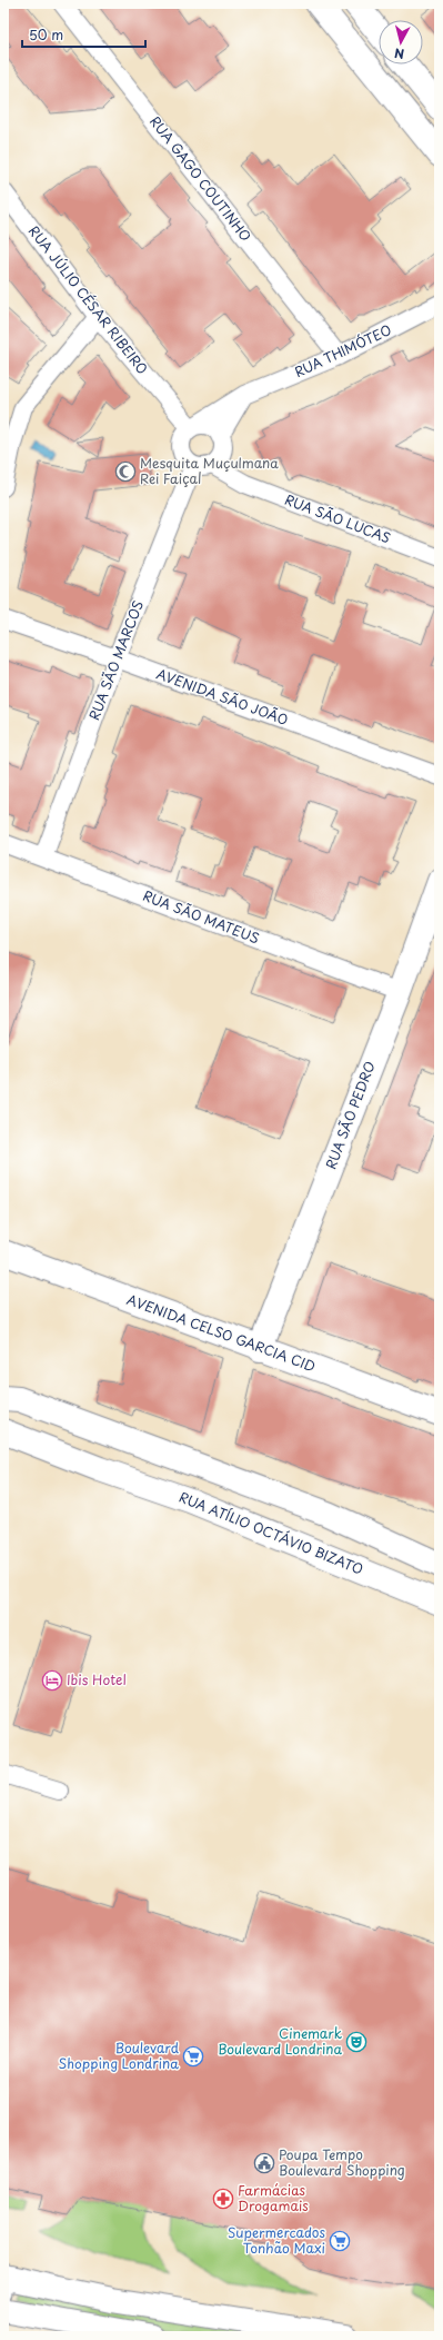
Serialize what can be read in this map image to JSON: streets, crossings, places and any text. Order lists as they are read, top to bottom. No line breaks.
{"streets":{"street":["RUA GAGO COUTINHO","RUA JÚLIO CÉSAR RIBEIRO","RUA THIMÓTEO","RUA SÃO LUCAS","RUA SÃO MARCOS","AVENIDA SÃO JOÃO","RUA SÃO MATEUS","RUA SÃO PEDRO","AVENIDA CELSO GARCIA CID","RUA ATÍLIO OCTÁVIO BIZATO"]},"crossings":[["RUA GAGO COUTINHO","RUA THIMÓTEO"],["RUA JÚLIO CÉSAR RIBEIRO","RUA THIMÓTEO"],["RUA JÚLIO CÉSAR RIBEIRO","RUA SÃO LUCAS"],["RUA JÚLIO CÉSAR RIBEIRO","RUA SÃO MARCOS"],["RUA THIMÓTEO","RUA SÃO LUCAS"],["RUA THIMÓTEO","RUA SÃO MARCOS"],["RUA SÃO LUCAS","RUA SÃO MARCOS"],["RUA SÃO MARCOS","AVENIDA SÃO JOÃO"],["RUA SÃO MARCOS","RUA SÃO MATEUS"],["RUA SÃO MATEUS","RUA SÃO PEDRO"],["RUA SÃO PEDRO","AVENIDA CELSO GARCIA CID"]],"places":{"mosque":["Mesquita Muçulmana Rei Faiçal"],"hotel":["Ibis Hotel"],"theatre":["Cinemark Boulevard Londrina"],"supermarket":["Boulevard Shopping Londrina","Supermercados Tonhão Maxi"],"public building":["Poupa Tempo Boulevard Shopping"],"pharmacy":["Farmácias Drogamais"]},"scale_bar":"50 m","north":"bottom"}
